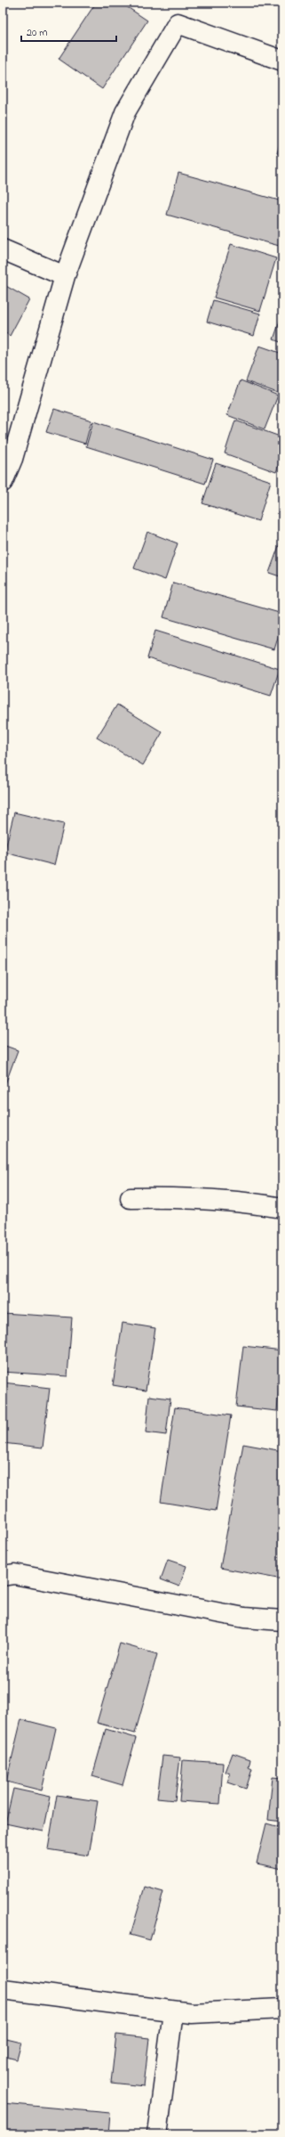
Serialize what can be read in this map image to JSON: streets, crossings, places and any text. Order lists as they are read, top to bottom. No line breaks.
{"scale_bar":"20 m"}
